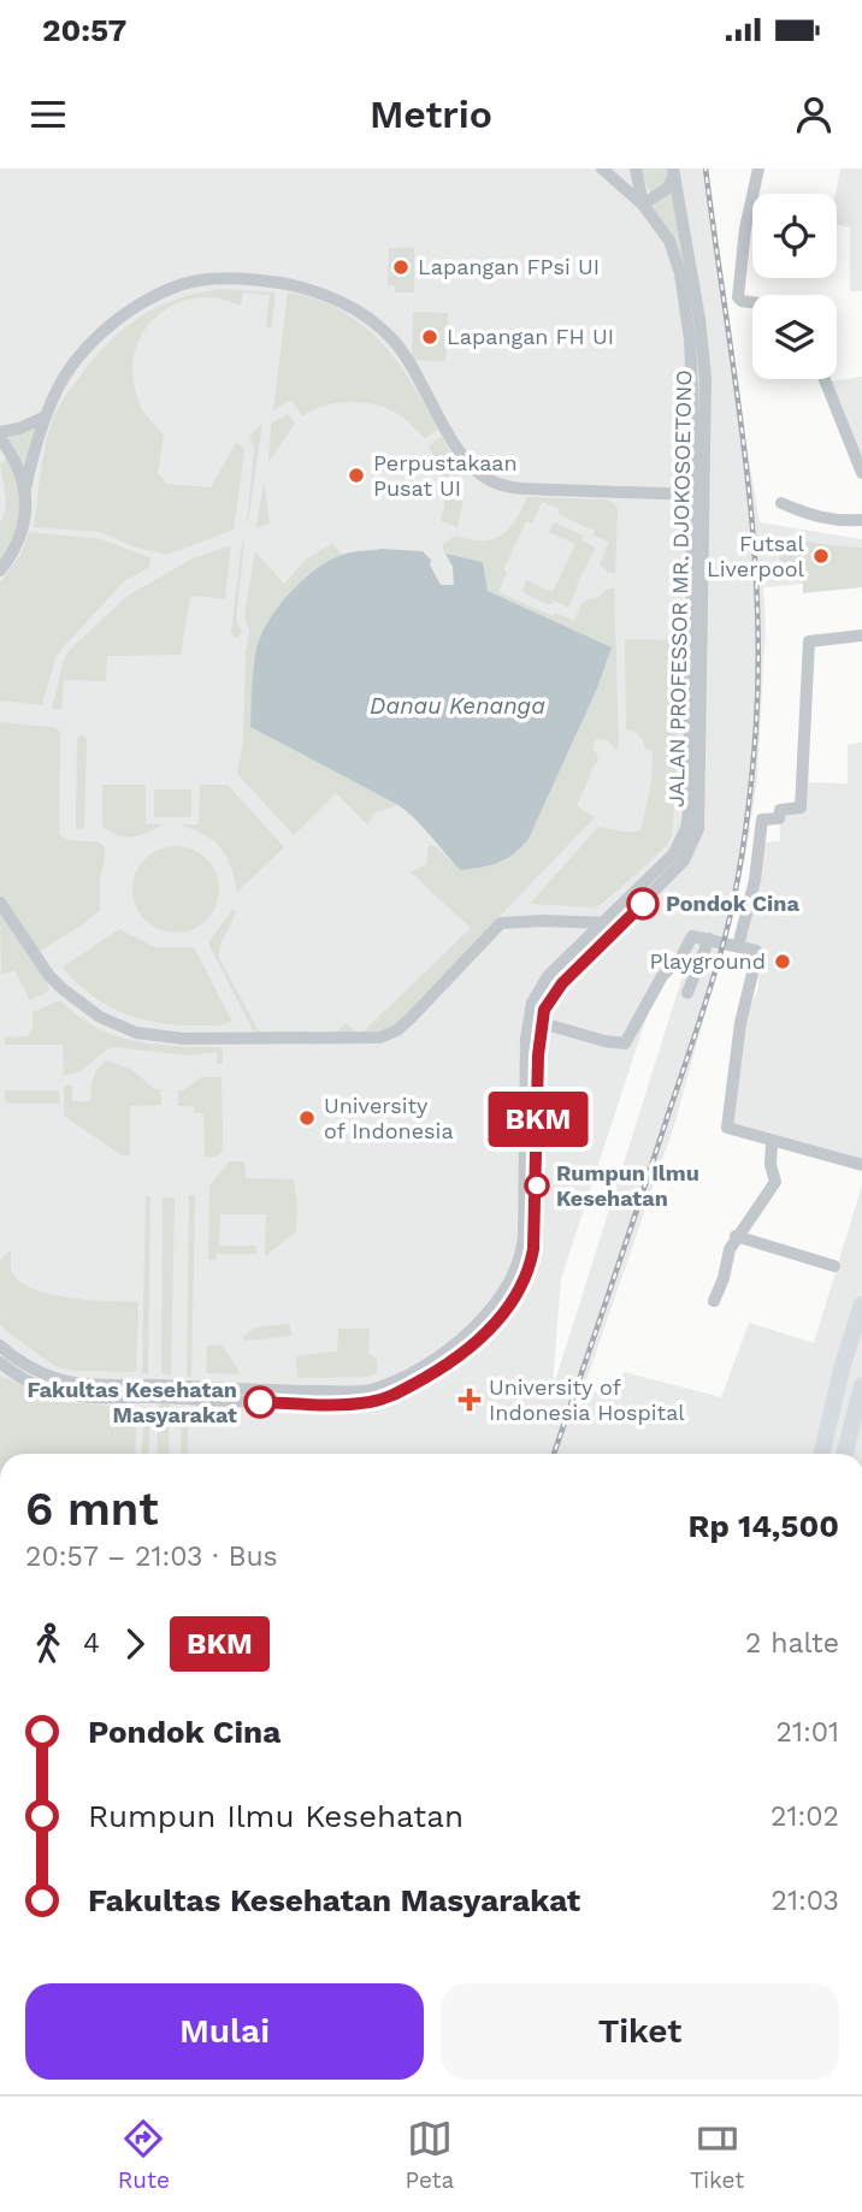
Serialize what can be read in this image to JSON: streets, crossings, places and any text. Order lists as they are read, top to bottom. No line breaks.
{"streets":{"street":["JALAN PROFESSOR MR. DJOKOSOETONO"]},"water":["Danau Kenanga"],"places":{"other":["Lapangan FPsi UI","Lapangan FH UI","Perpustakaan Pusat UI","Futsal Liverpool","Pondok Cina","Playground","University of Indonesia","Rumpun Ilmu Kesehatan","Fakultas Kesehatan Masyarakat"],"health":["University of Indonesia Hospital"]},"lines":["bus line BKM"],"page":{"status":"20:57","header":"Metrio","on_map":"BKM","heading":["6 mnt","20:57 – 21:03 · Bus","Rp 14,500"],"legs":["4","BKM","2 halte"],"list":[{"name":"Pondok Cina","value":"21:01"},{"name":"Rumpun Ilmu Kesehatan","value":"21:02"},{"name":"Fakultas Kesehatan Masyarakat","value":"21:03"}],"buttons":["Mulai","Tiket"],"tabs":["Rute","Peta","Tiket"]}}
